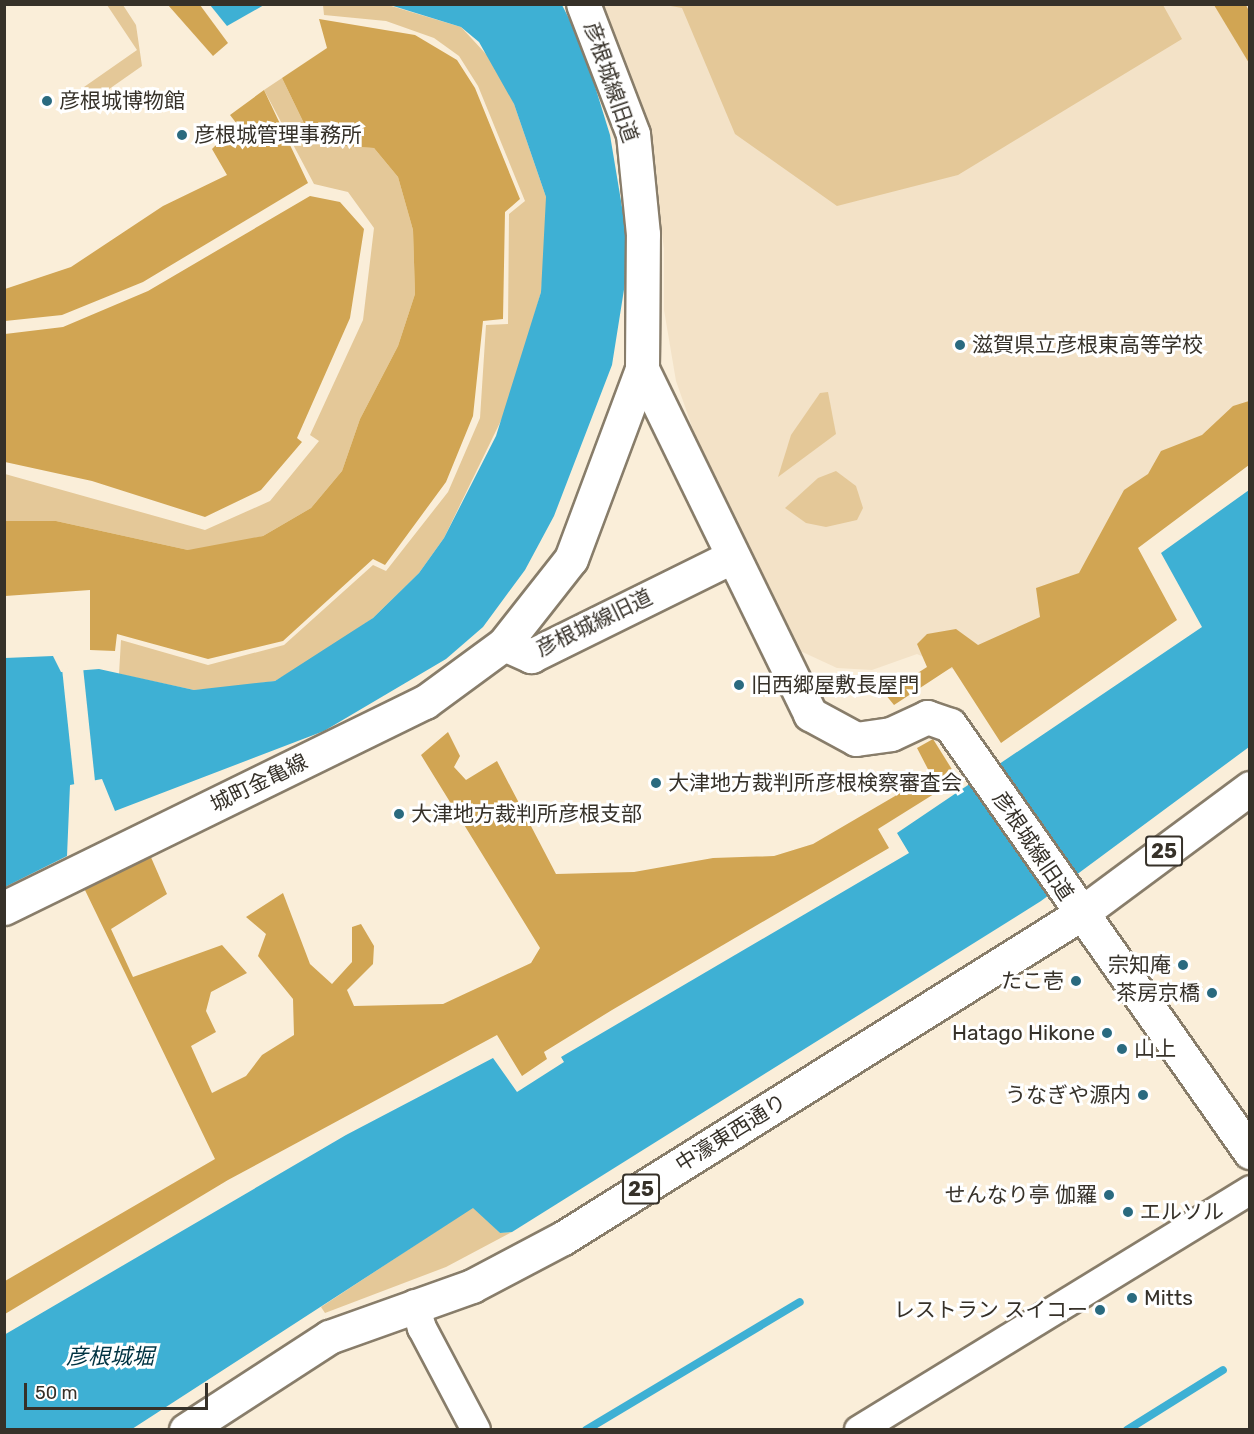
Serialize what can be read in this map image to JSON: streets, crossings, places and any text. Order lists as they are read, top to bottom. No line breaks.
{"streets":{"street":["彦根城線旧道","城町金亀線","25","中濠東西通り"]},"crossings":[["彦根城線旧道","城町金亀線"],["彦根城線旧道","中濠東西通り"]],"water":["彦根城堀"],"places":["彦根城博物館","彦根城管理事務所","滋賀県立彦根東高等学校","旧西郷屋敷長屋門","大津地方裁判所彦根検察審査会","大津地方裁判所彦根支部","宗知庵","たこ壱","茶房京橋","Hatago Hikone","山上","うなぎや源内","せんなり亭 伽羅","エルソル","Mitts","レストラン スイコー"],"scale_bar":"50 m"}
